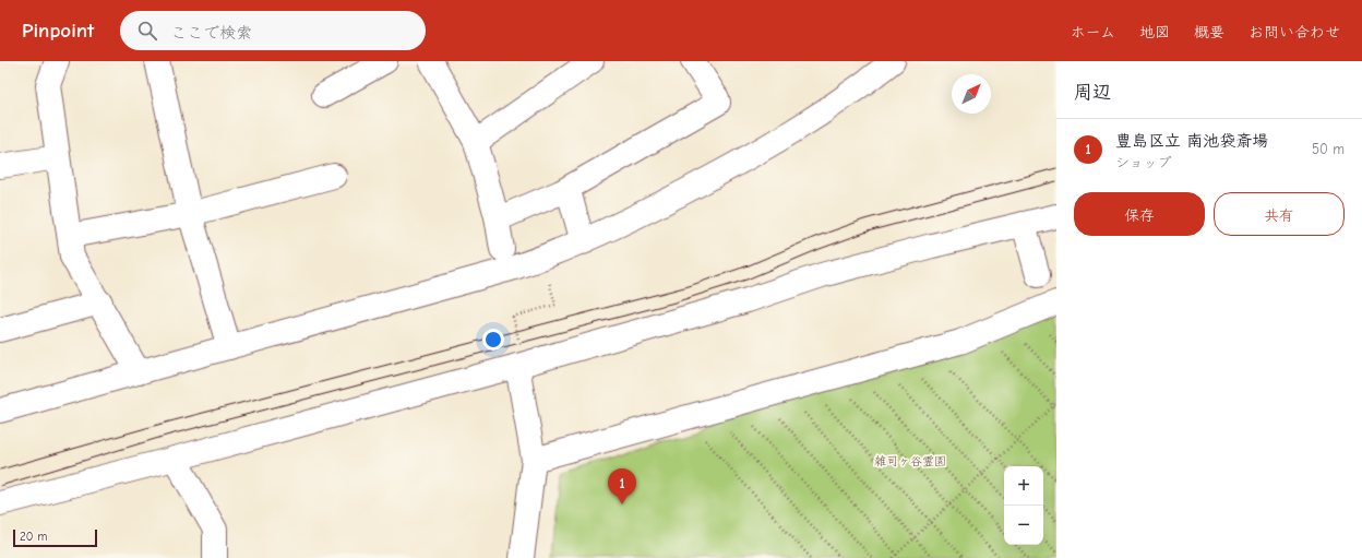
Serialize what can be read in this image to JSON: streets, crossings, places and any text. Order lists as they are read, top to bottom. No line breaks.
{"parks":["雑司ヶ谷霊園"],"scale_bar":"20 m","north":"top right","page":{"header":"Pinpoint","search":"ここで検索","nav":["ホーム","地図","概要","お問い合わせ"],"heading":"周辺","list":[{"mark":"1","name":"豊島区立 南池袋斎場","note":"ショップ","value":"50 m"}],"buttons":["保存","共有"],"map_buttons":["+","−"],"pins":"1","scale":"20 m"}}
